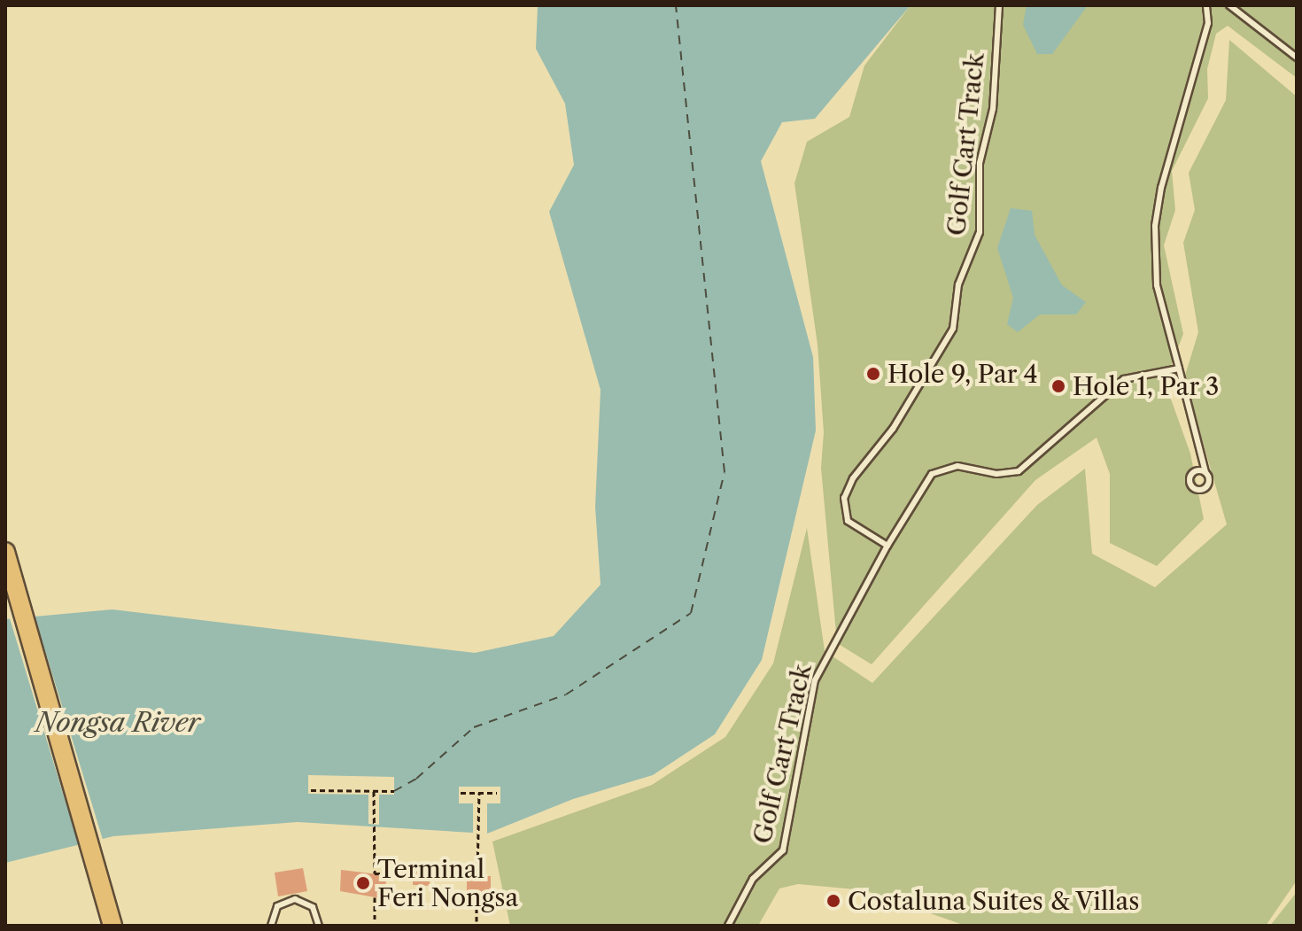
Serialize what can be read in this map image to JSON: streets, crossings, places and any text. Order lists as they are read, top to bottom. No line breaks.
{"streets":{"lane":["Golf Cart Track"]},"water":["Nongsa River"],"places":["Hole 9, Par 4","Hole 1, Par 3","Terminal Feri Nongsa","Costaluna Suites & Villas"]}
